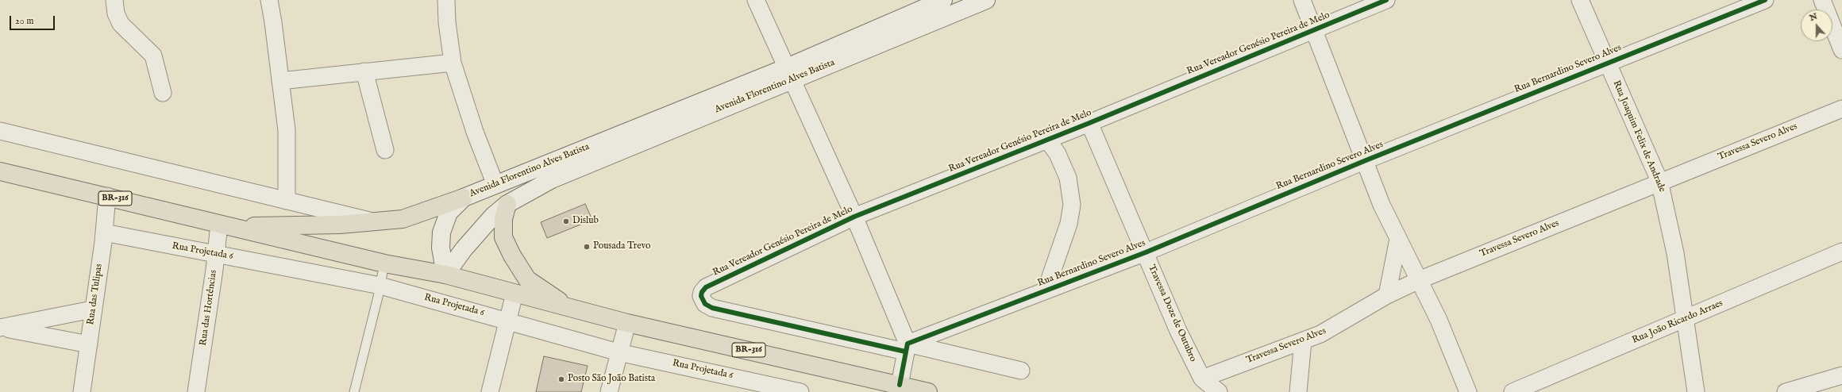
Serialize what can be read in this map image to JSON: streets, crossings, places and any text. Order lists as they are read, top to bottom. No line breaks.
{"streets":{"highway":["BR-316"],"main road":["Avenida Florentino Alves Batista"],"street":["Rua Vereador Genésio Pereira de Melo","Rua Bernardino Severo Alves","Rua Joaquim Felix de Andrade","Travessa Severo Alves","Rua Projetada 6","Rua das Tulipas","Rua das Hortências","Travessa Doze de Outubro","Rua João Ricardo Arraes"]},"crossings":[["Rua Vereador Genésio Pereira de Melo","Rua Bernardino Severo Alves"],["Rua Vereador Genésio Pereira de Melo","Travessa Doze de Outubro"],["Rua Bernardino Severo Alves","Rua Joaquim Felix de Andrade"],["Rua Bernardino Severo Alves","Travessa Doze de Outubro"],["Avenida Florentino Alves Batista","BR-316"],["Rua Joaquim Felix de Andrade","Travessa Severo Alves"],["Rua Joaquim Felix de Andrade","Rua João Ricardo Arraes"],["Travessa Severo Alves","Travessa Doze de Outubro"],["BR-316","Rua das Tulipas"],["BR-316","Rua das Hortências"],["Rua Projetada 6","Rua das Tulipas"],["Rua Projetada 6","Rua das Hortências"]],"places":["Dislub","Pousada Trevo","Posto São João Batista"],"scale_bar":"20 m","north":"top"}
